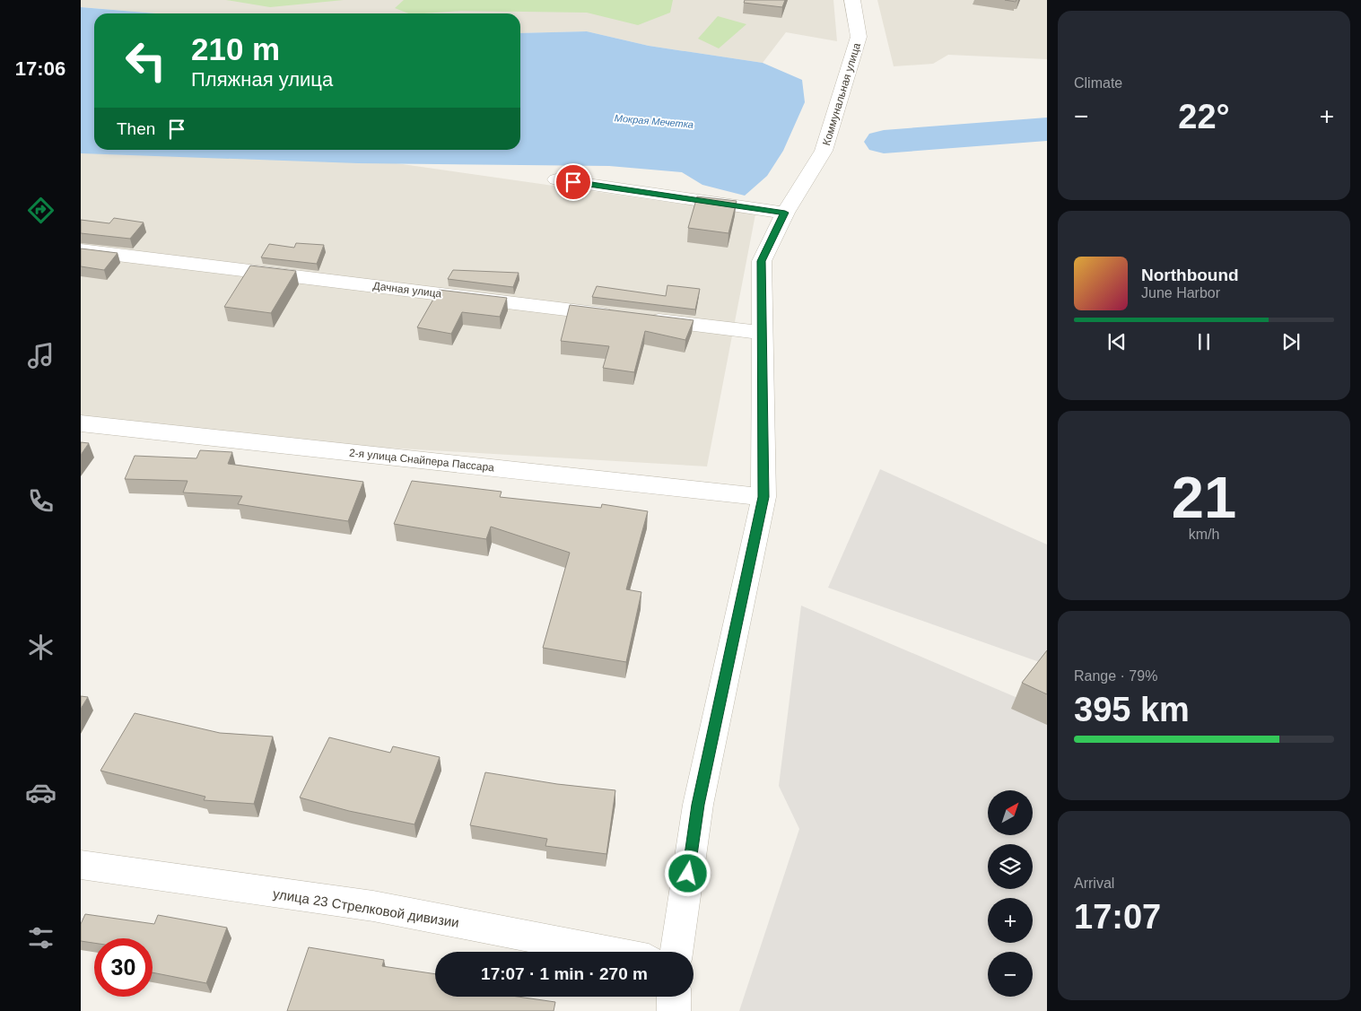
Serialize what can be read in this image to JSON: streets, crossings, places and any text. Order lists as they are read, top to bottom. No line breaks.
{"streets":{"street":["Коммунальная улица","Дачная улица","2-я улица Снайпера Пассара","улица 23 Стрелковой дивизии"]},"crossings":[["Коммунальная улица","Дачная улица"],["Коммунальная улица","2-я улица Снайпера Пассара"]],"water":["Мокрая Мечетка"],"north":"top right","page":{"tabs":"17:06","tile":["Climate",["21","km/h"],["Range · 79%","395 km"],["Arrival","17:07"]],"turn":["210 m","Пляжная улица"],"heat":["−","22°","+"],"then":"Then","song":["Northbound","June Harbor"],"map_buttons":["+","−"],"limit":"30","trip":"17:07 · 1 min · 270 m"}}
